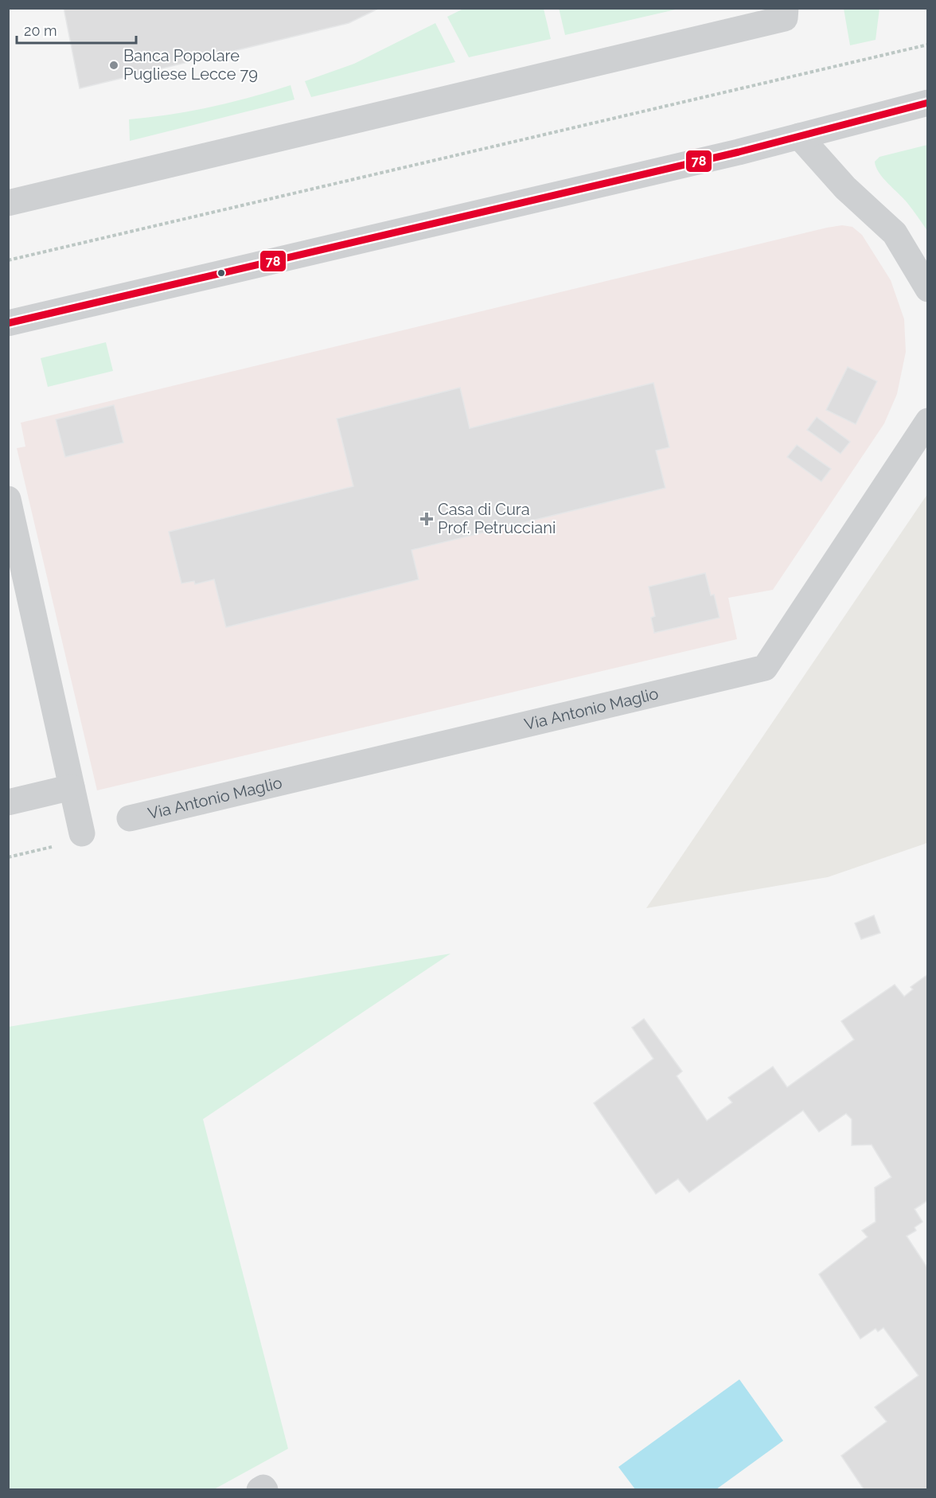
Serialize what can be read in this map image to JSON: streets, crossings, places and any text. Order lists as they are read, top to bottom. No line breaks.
{"streets":{"street":["Via Antonio Maglio"]},"places":{"other":["Banca Popolare Pugliese Lecce 79"],"health":["Casa di Cura Prof. Petrucciani"]},"lines":["transit line 78"],"scale_bar":"20 m"}
